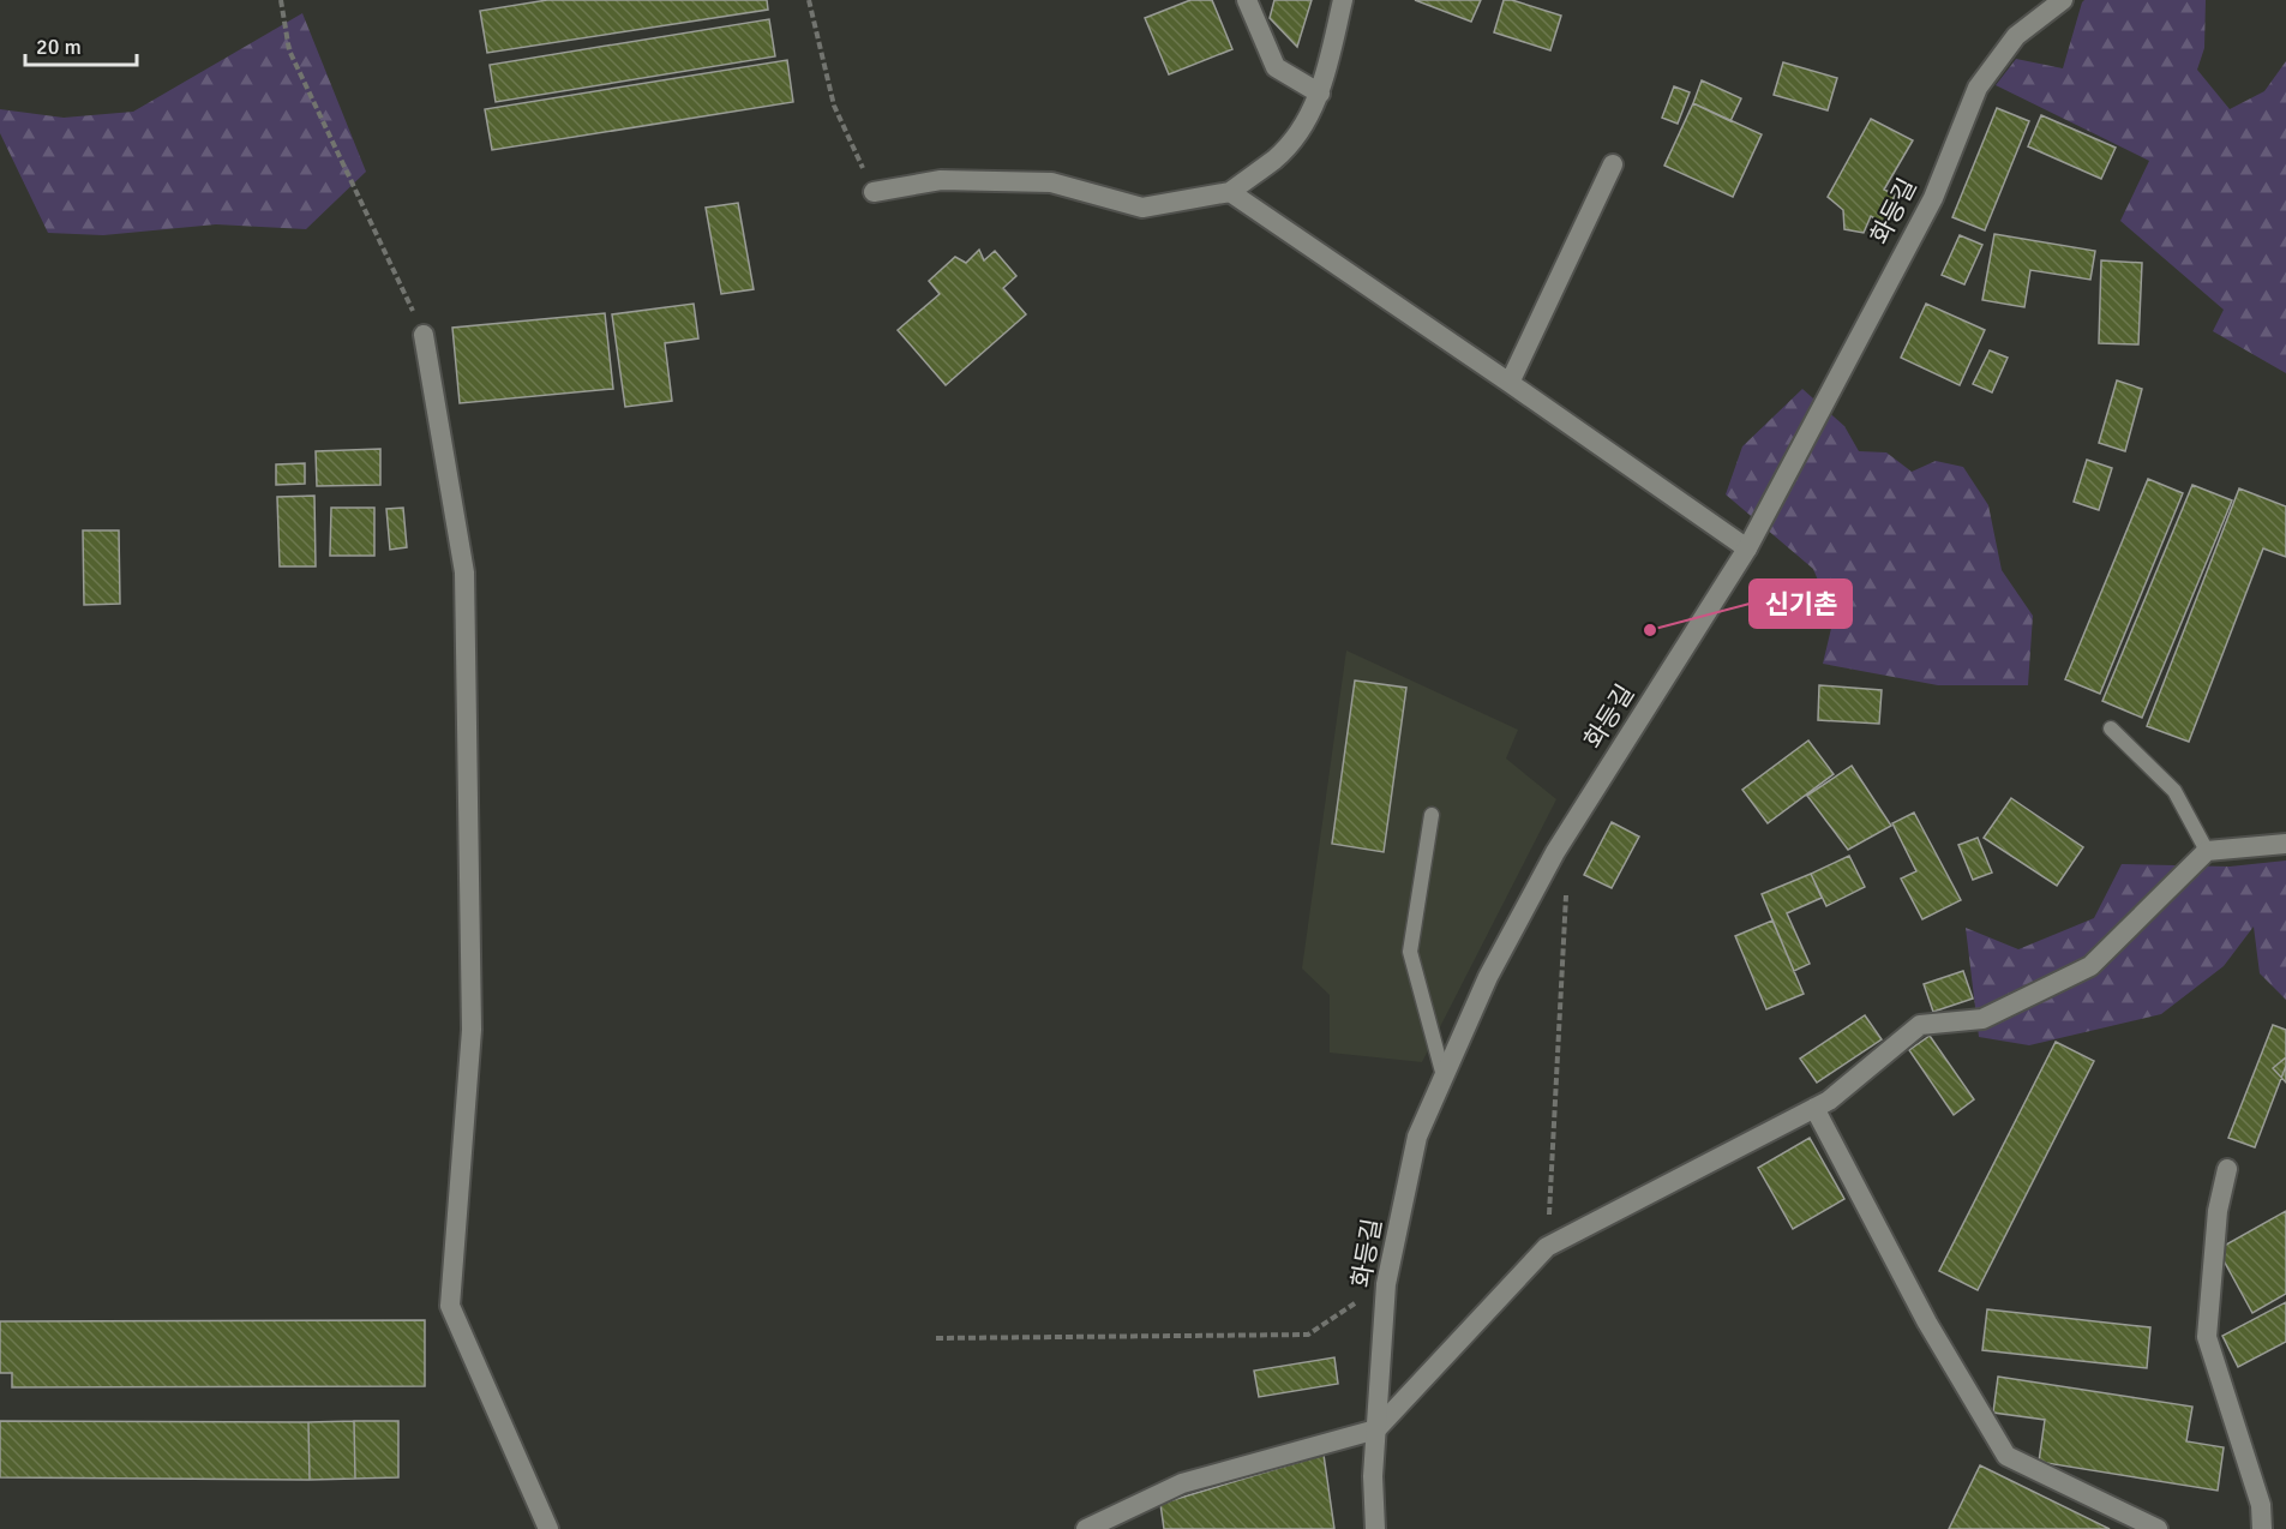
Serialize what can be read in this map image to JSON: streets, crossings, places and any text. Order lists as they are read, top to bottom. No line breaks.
{"streets":{"street":["화등길"]},"places":["신기촌"],"scale_bar":"20 m"}
